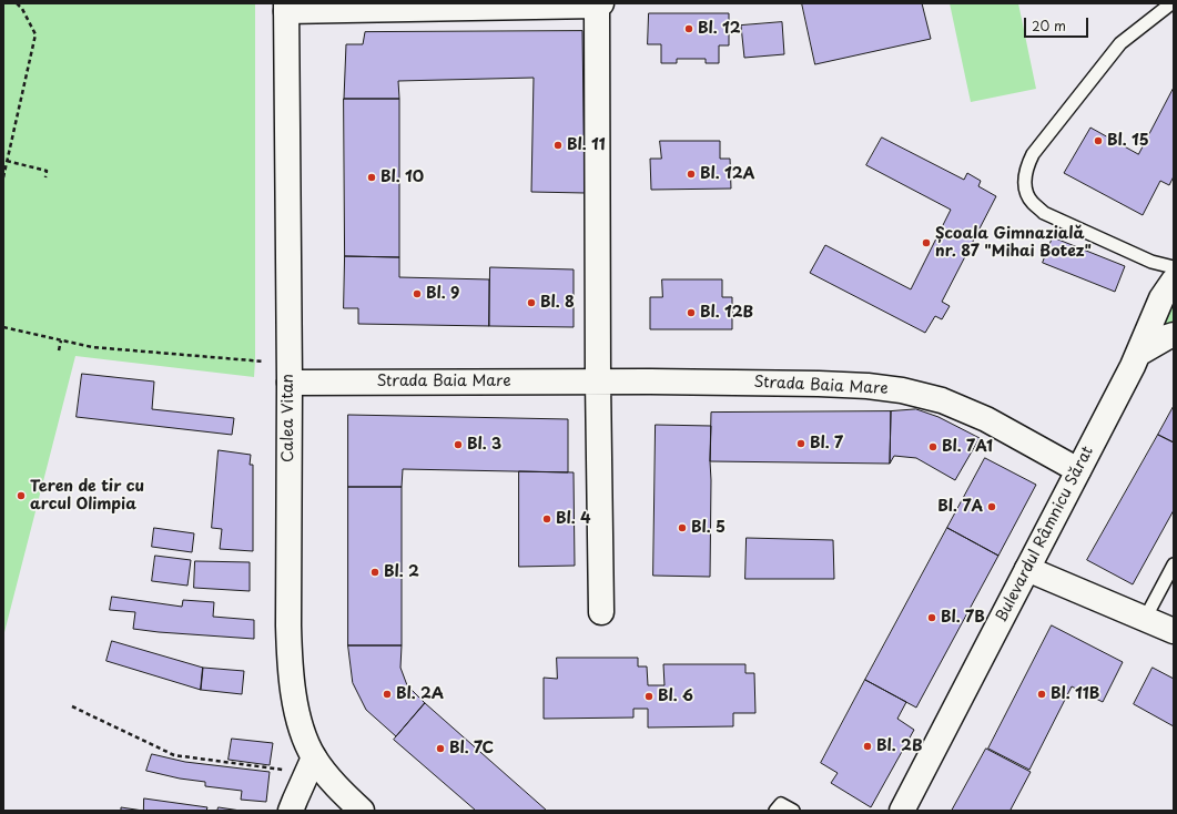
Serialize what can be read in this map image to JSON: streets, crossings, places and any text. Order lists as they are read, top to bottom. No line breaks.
{"streets":{"street":["Strada Baia Mare","Calea Vitan","Bulevardul Râmnicu Sărat"]},"crossings":[["Strada Baia Mare","Calea Vitan"],["Strada Baia Mare","Bulevardul Râmnicu Sărat"]],"places":["Bl. 12","Bl. 15","Bl. 11","Bl. 12A","Bl. 10","Școala Gimnazială nr. 87 \"Mihai Botez\"","Bl. 9","Bl. 8","Bl. 12B","Bl. 7","Bl. 3","Bl. 7A1","Teren de tir cu arcul Olimpia","Bl. 7A","Bl. 4","Bl. 5","Bl. 2","Bl. 7B","Bl. 2A","Bl. 11B","Bl. 6","Bl. 2B","Bl. 7C"],"scale_bar":"20 m"}
